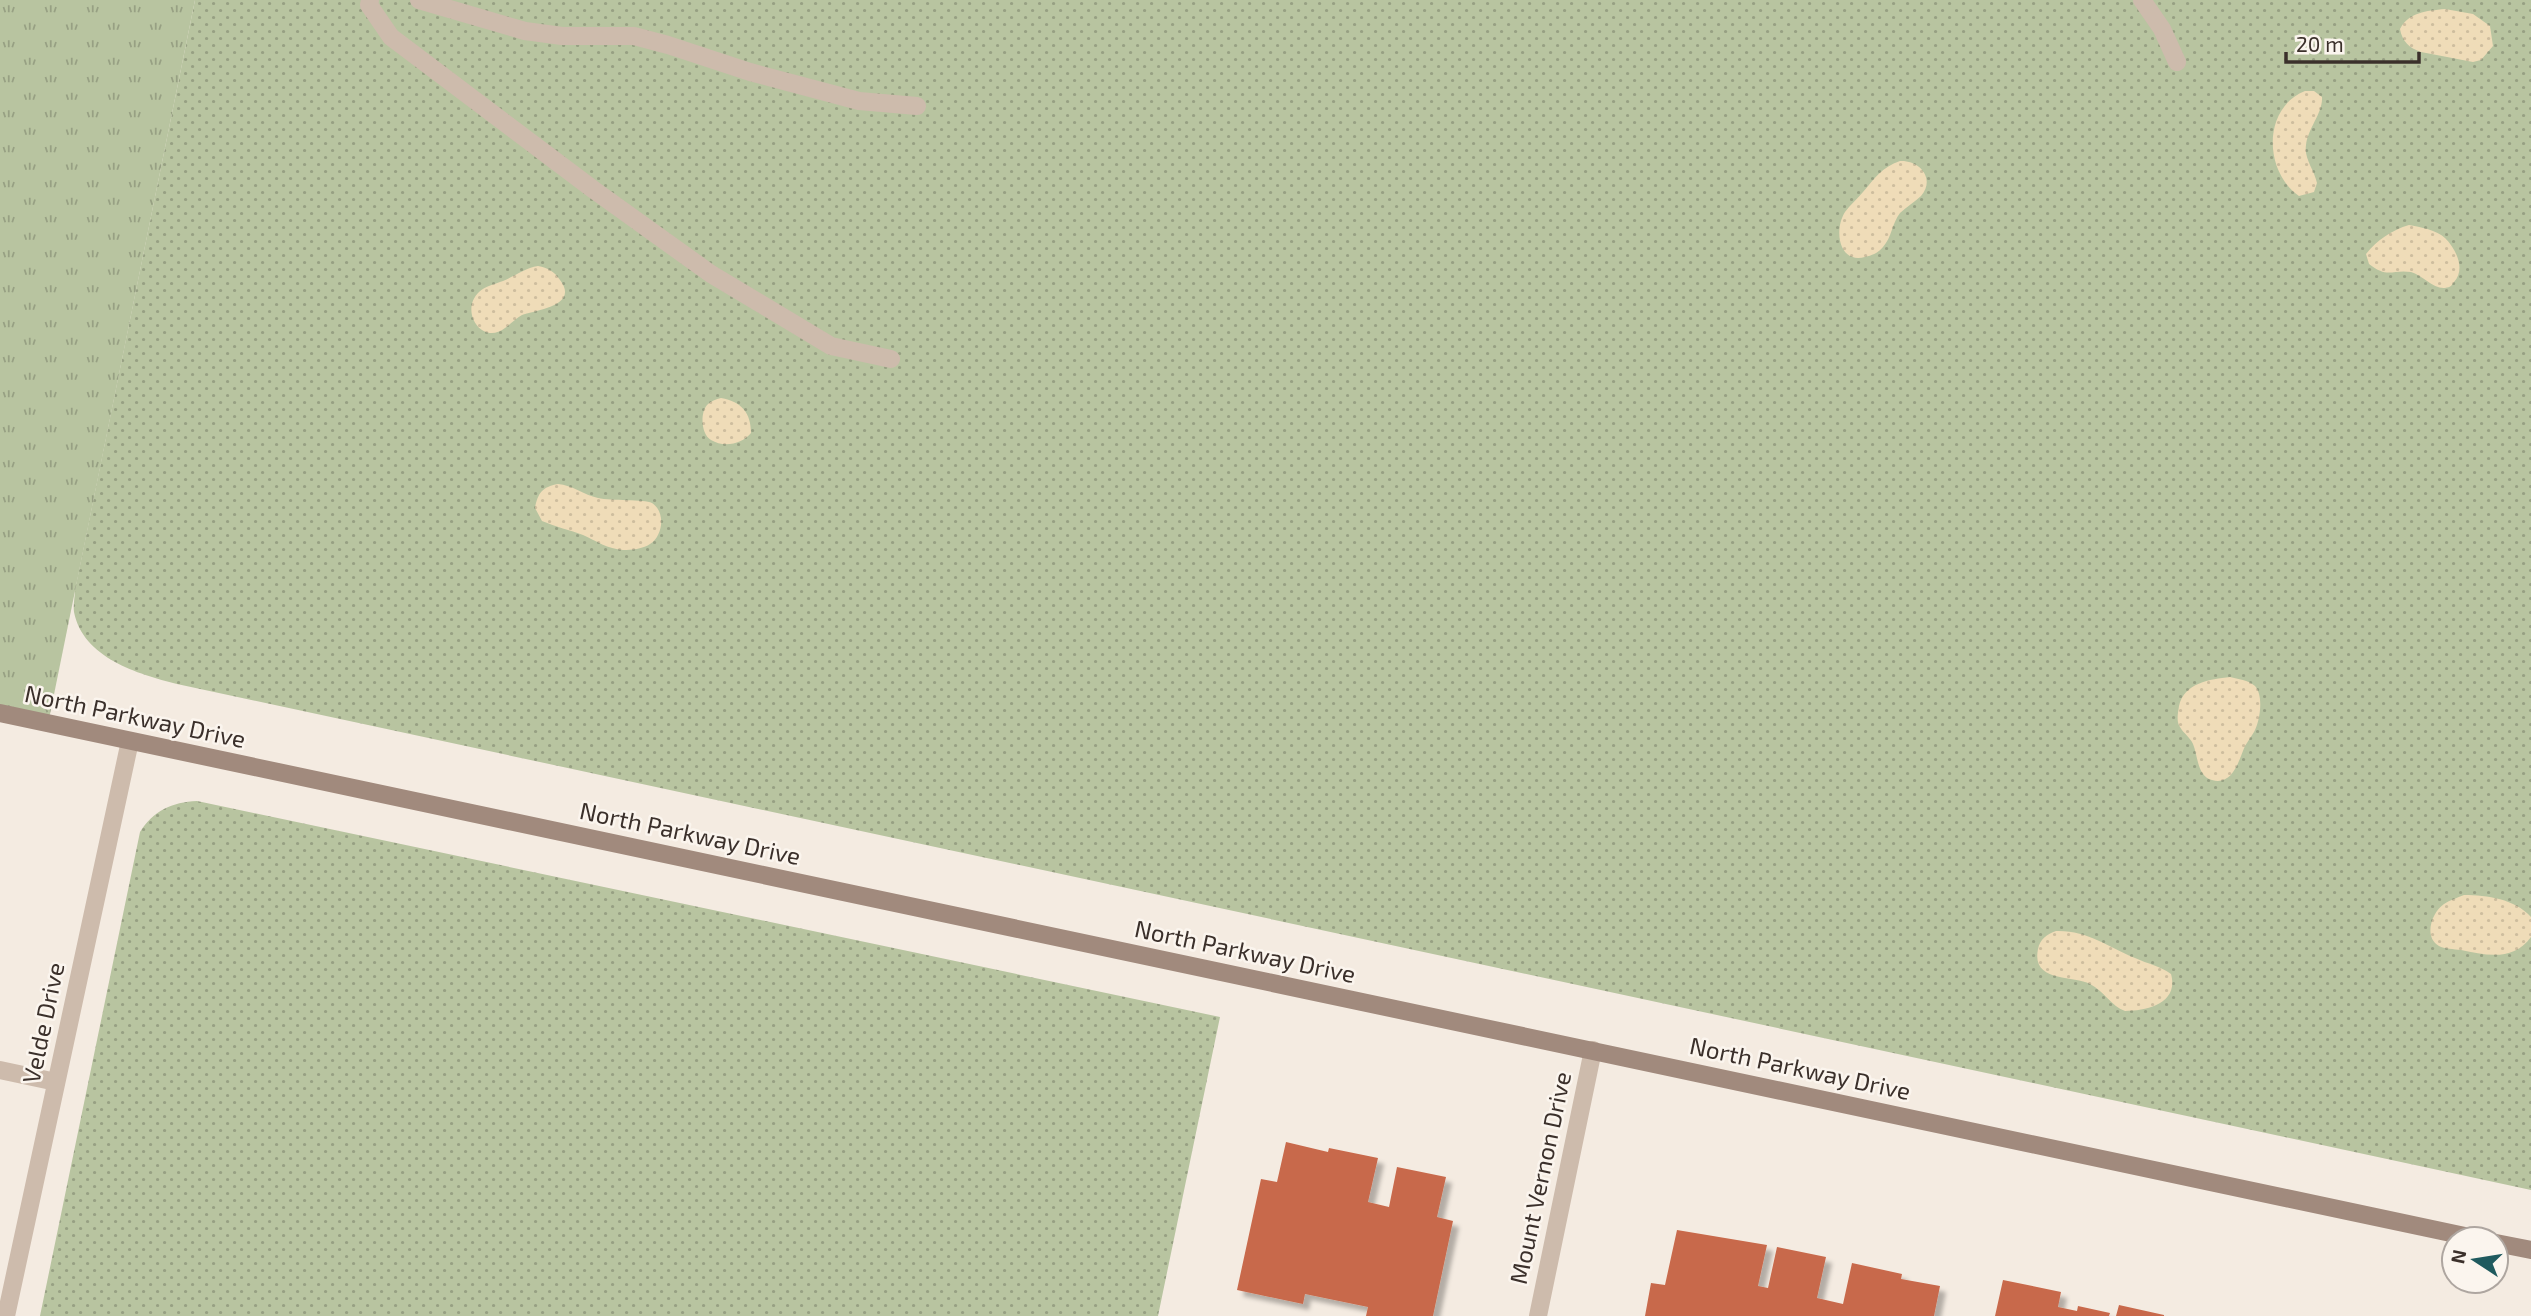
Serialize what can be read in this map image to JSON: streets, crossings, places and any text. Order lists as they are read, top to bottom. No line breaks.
{"streets":{"main road":["North Parkway Drive"],"street":["Velde Drive","Mount Vernon Drive"]},"crossings":[["North Parkway Drive","Velde Drive"],["North Parkway Drive","Mount Vernon Drive"]],"scale_bar":"20 m","north":"left"}
